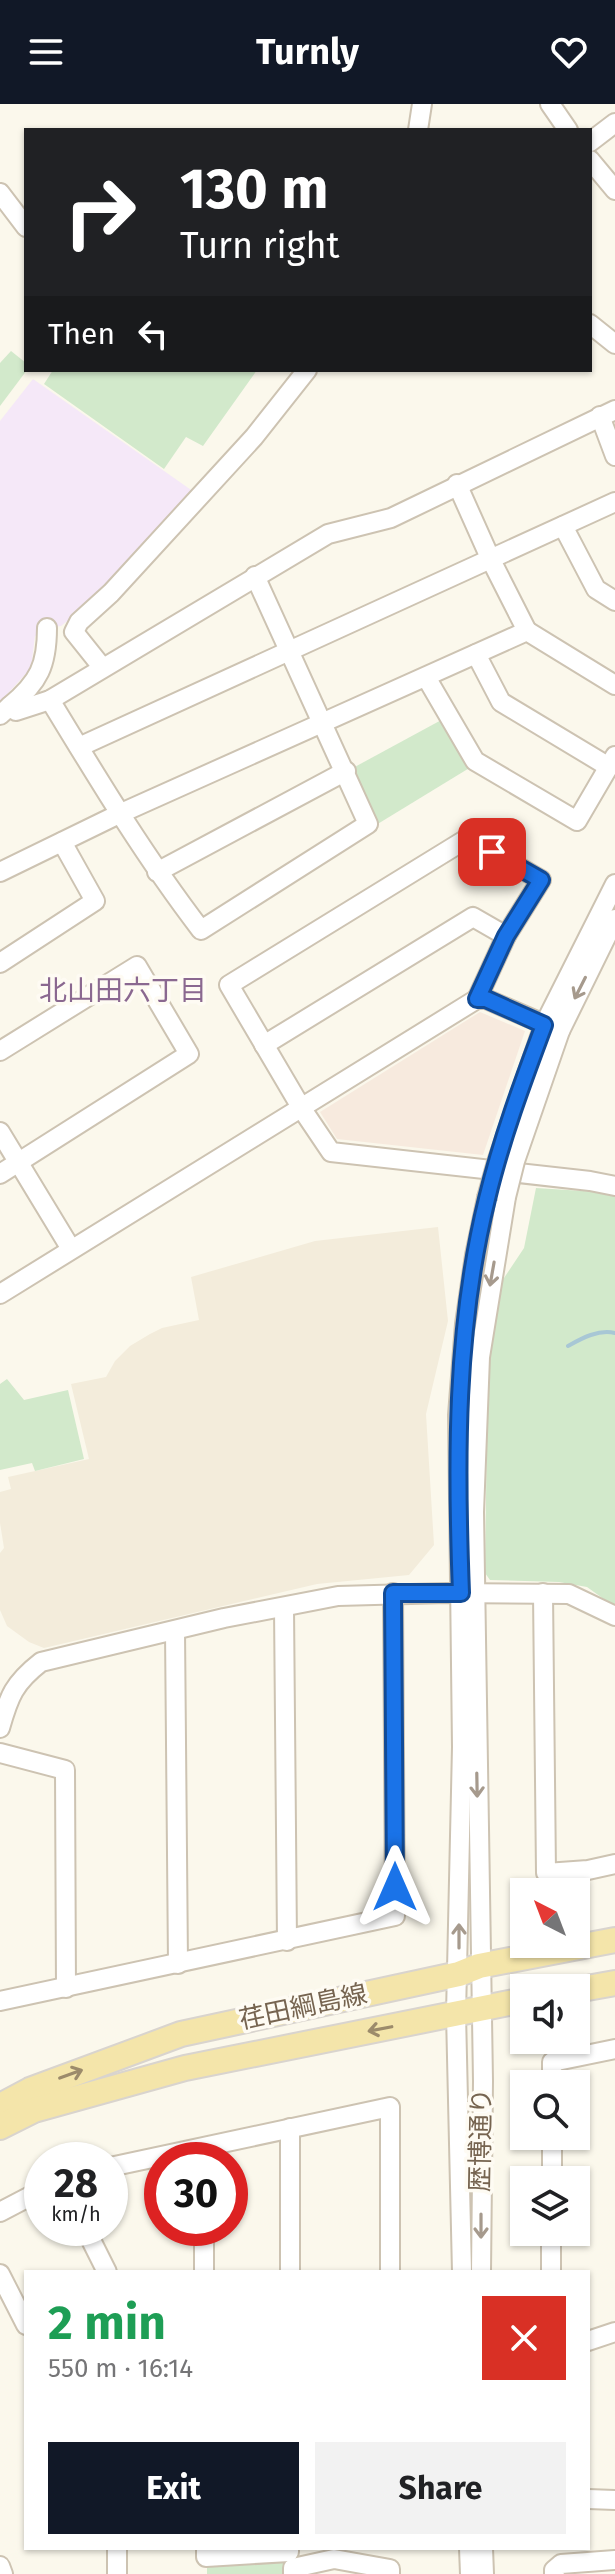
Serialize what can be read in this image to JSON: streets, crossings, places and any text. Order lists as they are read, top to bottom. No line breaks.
{"streets":{"main road":["荏田綱島線"],"street":["歴博通り"]},"crossings":[["荏田綱島線","歴博通り"]],"districts":["北山田六丁目"],"north":"top left","page":{"header":"Turnly","turn":["130 m","Turn right"],"then":"Then","speed":"28 km/h","limit":"30","heading":["2 min","550 m · 16:14"],"buttons":["Exit","Share"]}}
